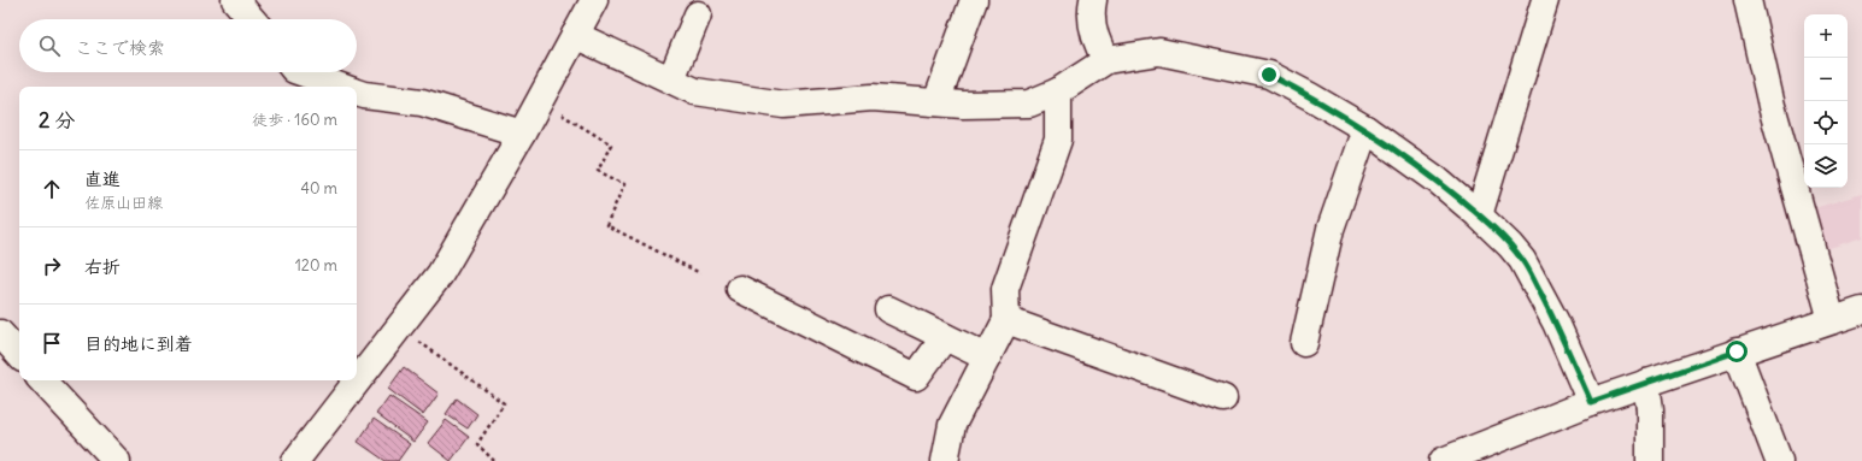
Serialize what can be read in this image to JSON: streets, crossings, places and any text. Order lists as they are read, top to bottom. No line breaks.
{"page":{"map_buttons":["+","−"],"search":"ここで検索","heading":["2 分","徒歩 · 160 m"],"list":[["直進","佐原山田線","40 m"],["右折","120 m"],"目的地に到着"]}}
